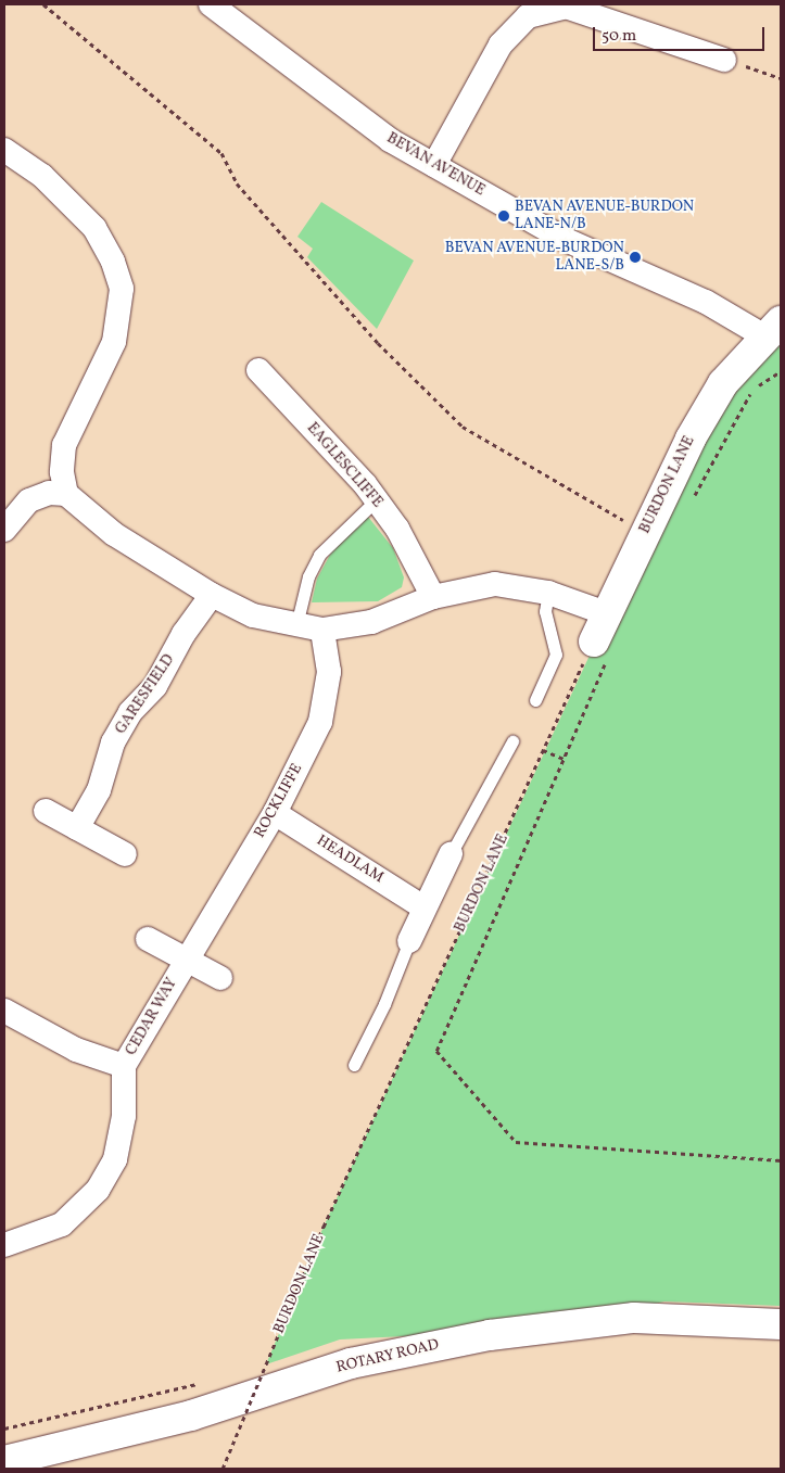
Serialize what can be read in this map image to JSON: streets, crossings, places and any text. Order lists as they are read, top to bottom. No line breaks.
{"streets":{"main road":["BURDON LANE","ROTARY ROAD"],"street":["BEVAN AVENUE","EAGLESCLIFFE","GARESFIELD","ROCKLIFFE","HEADLAM","CEDAR WAY"]},"crossings":[["BEVAN AVENUE","BURDON LANE"],["ROCKLIFFE","HEADLAM"],["ROCKLIFFE","CEDAR WAY"]],"places":["BEVAN AVENUE-BURDON LANE-N/B","BEVAN AVENUE-BURDON LANE-S/B"],"scale_bar":"50 m"}
